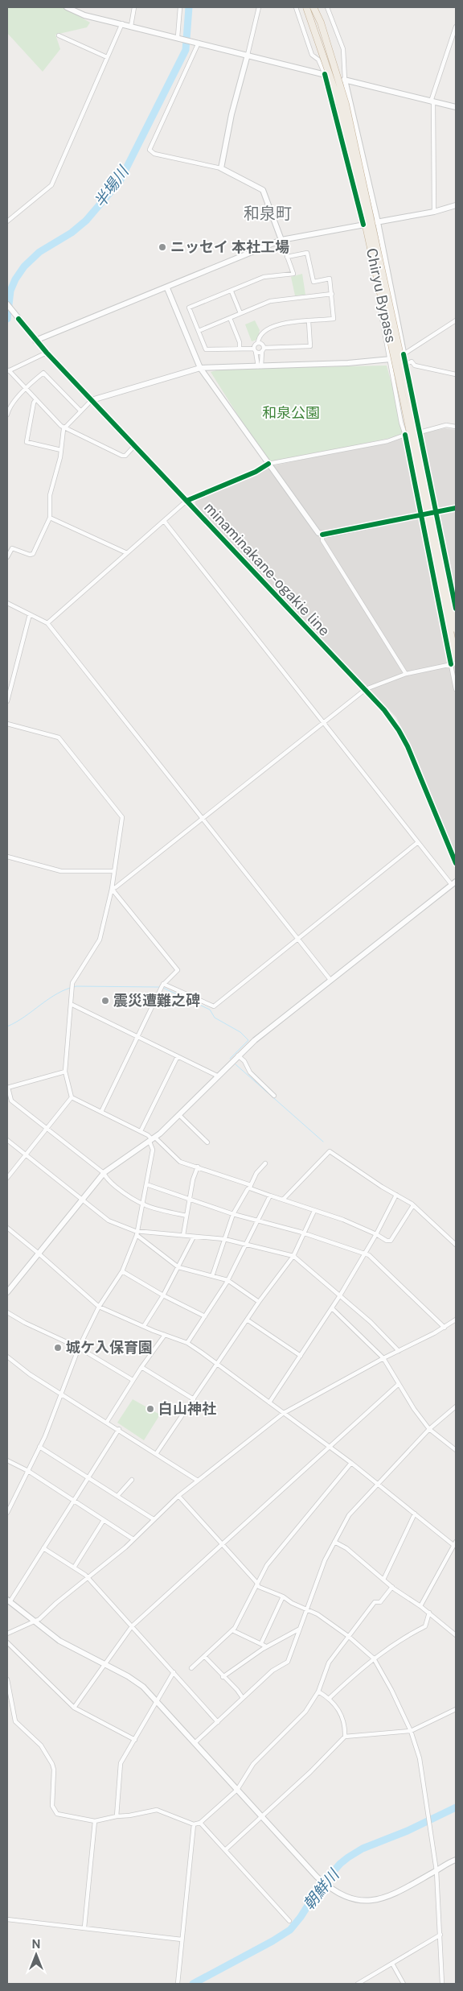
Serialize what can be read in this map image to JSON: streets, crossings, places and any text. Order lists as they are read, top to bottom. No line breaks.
{"streets":{"highway":["Chiryu Bypass"],"street":["minaminakane-ogakie line"]},"districts":["和泉町"],"water":["半場川","朝鮮川"],"parks":["和泉公園"],"places":["ニッセイ 本社工場","震災遭難之碑","城ケ入保育園","白山神社"],"north":"top"}
